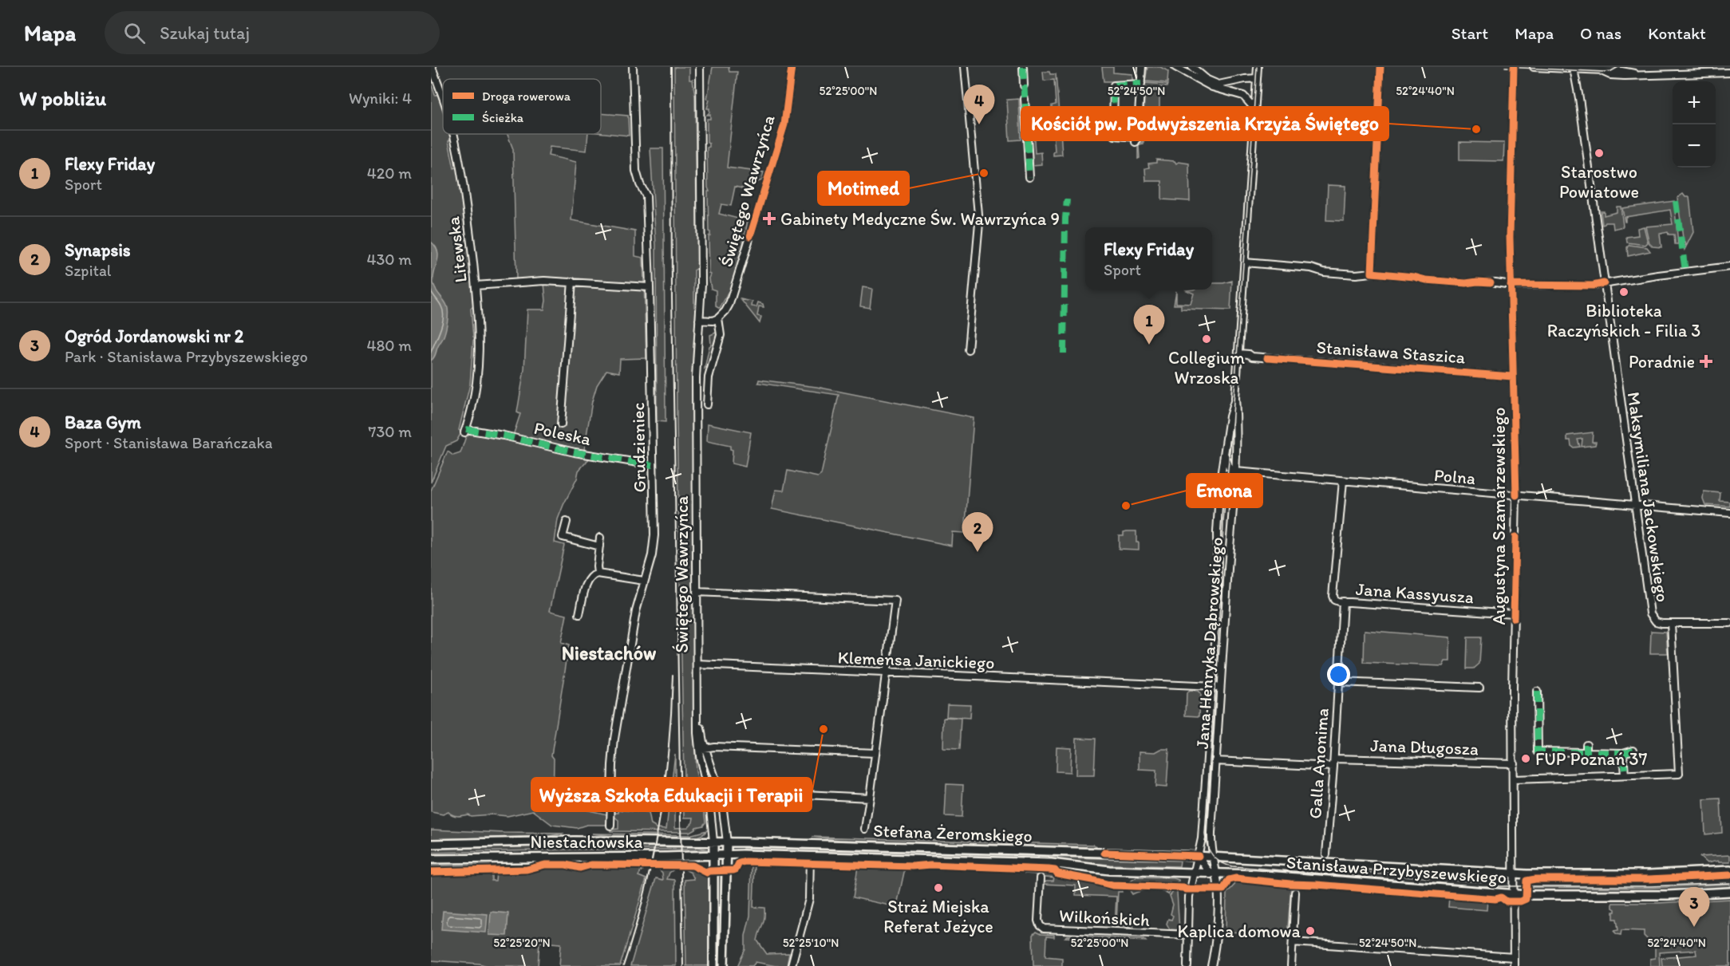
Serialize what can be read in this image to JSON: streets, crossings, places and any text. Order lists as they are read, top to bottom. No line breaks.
{"streets":{"main road":["Świętego Wawrzyńca","Stefana Żeromskiego","Niestachowska","Stanisława Przybyszewskiego"],"street":["Litewska","Stanisława Staszica","Poleska","Grudzieniec","Polna","Maksymiliana Jackowskiego","Augustyna Szamarzewskiego","Jana Kassyusza","Jana Henryka Dąbrowskiego","Klemensa Janickiego","Jana Długosza","Galla Anonima","Wilkońskich"]},"crossings":[["Świętego Wawrzyńca","Klemensa Janickiego"],["Świętego Wawrzyńca","Stefana Żeromskiego"],["Świętego Wawrzyńca","Niestachowska"],["Litewska","Poleska"],["Stanisława Staszica","Augustyna Szamarzewskiego"],["Stanisława Staszica","Jana Henryka Dąbrowskiego"],["Poleska","Grudzieniec"],["Polna","Maksymiliana Jackowskiego"],["Polna","Augustyna Szamarzewskiego"],["Polna","Jana Henryka Dąbrowskiego"],["Augustyna Szamarzewskiego","Jana Kassyusza"],["Augustyna Szamarzewskiego","Jana Długosza"],["Augustyna Szamarzewskiego","Stanisława Przybyszewskiego"],["Jana Kassyusza","Galla Anonima"],["Jana Henryka Dąbrowskiego","Klemensa Janickiego"],["Jana Henryka Dąbrowskiego","Stefana Żeromskiego"],["Jana Henryka Dąbrowskiego","Stanisława Przybyszewskiego"],["Jana Henryka Dąbrowskiego","Wilkońskich"],["Jana Długosza","Galla Anonima"],["Stefana Żeromskiego","Niestachowska"],["Stefana Żeromskiego","Stanisława Przybyszewskiego"]],"districts":["Niestachów"],"places":{"other":["Kościół pw. Podwyższenia Krzyża Świętego","Starostwo Powiatowe","Motimed","Biblioteka Raczyńskich - Filia 3","Collegium Wrzoska","Emona","Wyższa Szkoła Edukacji i Terapii","FUP Poznań 37","Straż Miejska Referat Jeżyce","Kaplica domowa"],"health":["Gabinety Medyczne Św. Wawrzyńca 9","Poradnie"]},"legend":["Droga rowerowa","Ścieżka"],"page":{"header":"Mapa","search":"Szukaj tutaj","nav":["Start","Mapa","O nas","Kontakt"],"heading":["W pobliżu","Wyniki: 4"],"map_buttons":["+","−"],"pins":["4","1","2","3"],"list":[{"mark":"1","name":"Flexy Friday","note":"Sport","value":"420 m"},{"mark":"2","name":"Synapsis","note":"Szpital","value":"430 m"},{"mark":"3","name":"Ogród Jordanowski nr 2","note":"Park · Stanisława Przybyszewskiego","value":"480 m"},{"mark":"4","name":"Baza Gym","note":"Sport · Stanisława Barańczaka","value":"730 m"}],"popup":["Flexy Friday","Sport"]},"coordinates":["52°25'00\"N","52°24'50\"N","52°24'40\"N","52°25'20\"N","52°25'10\"N"]}
